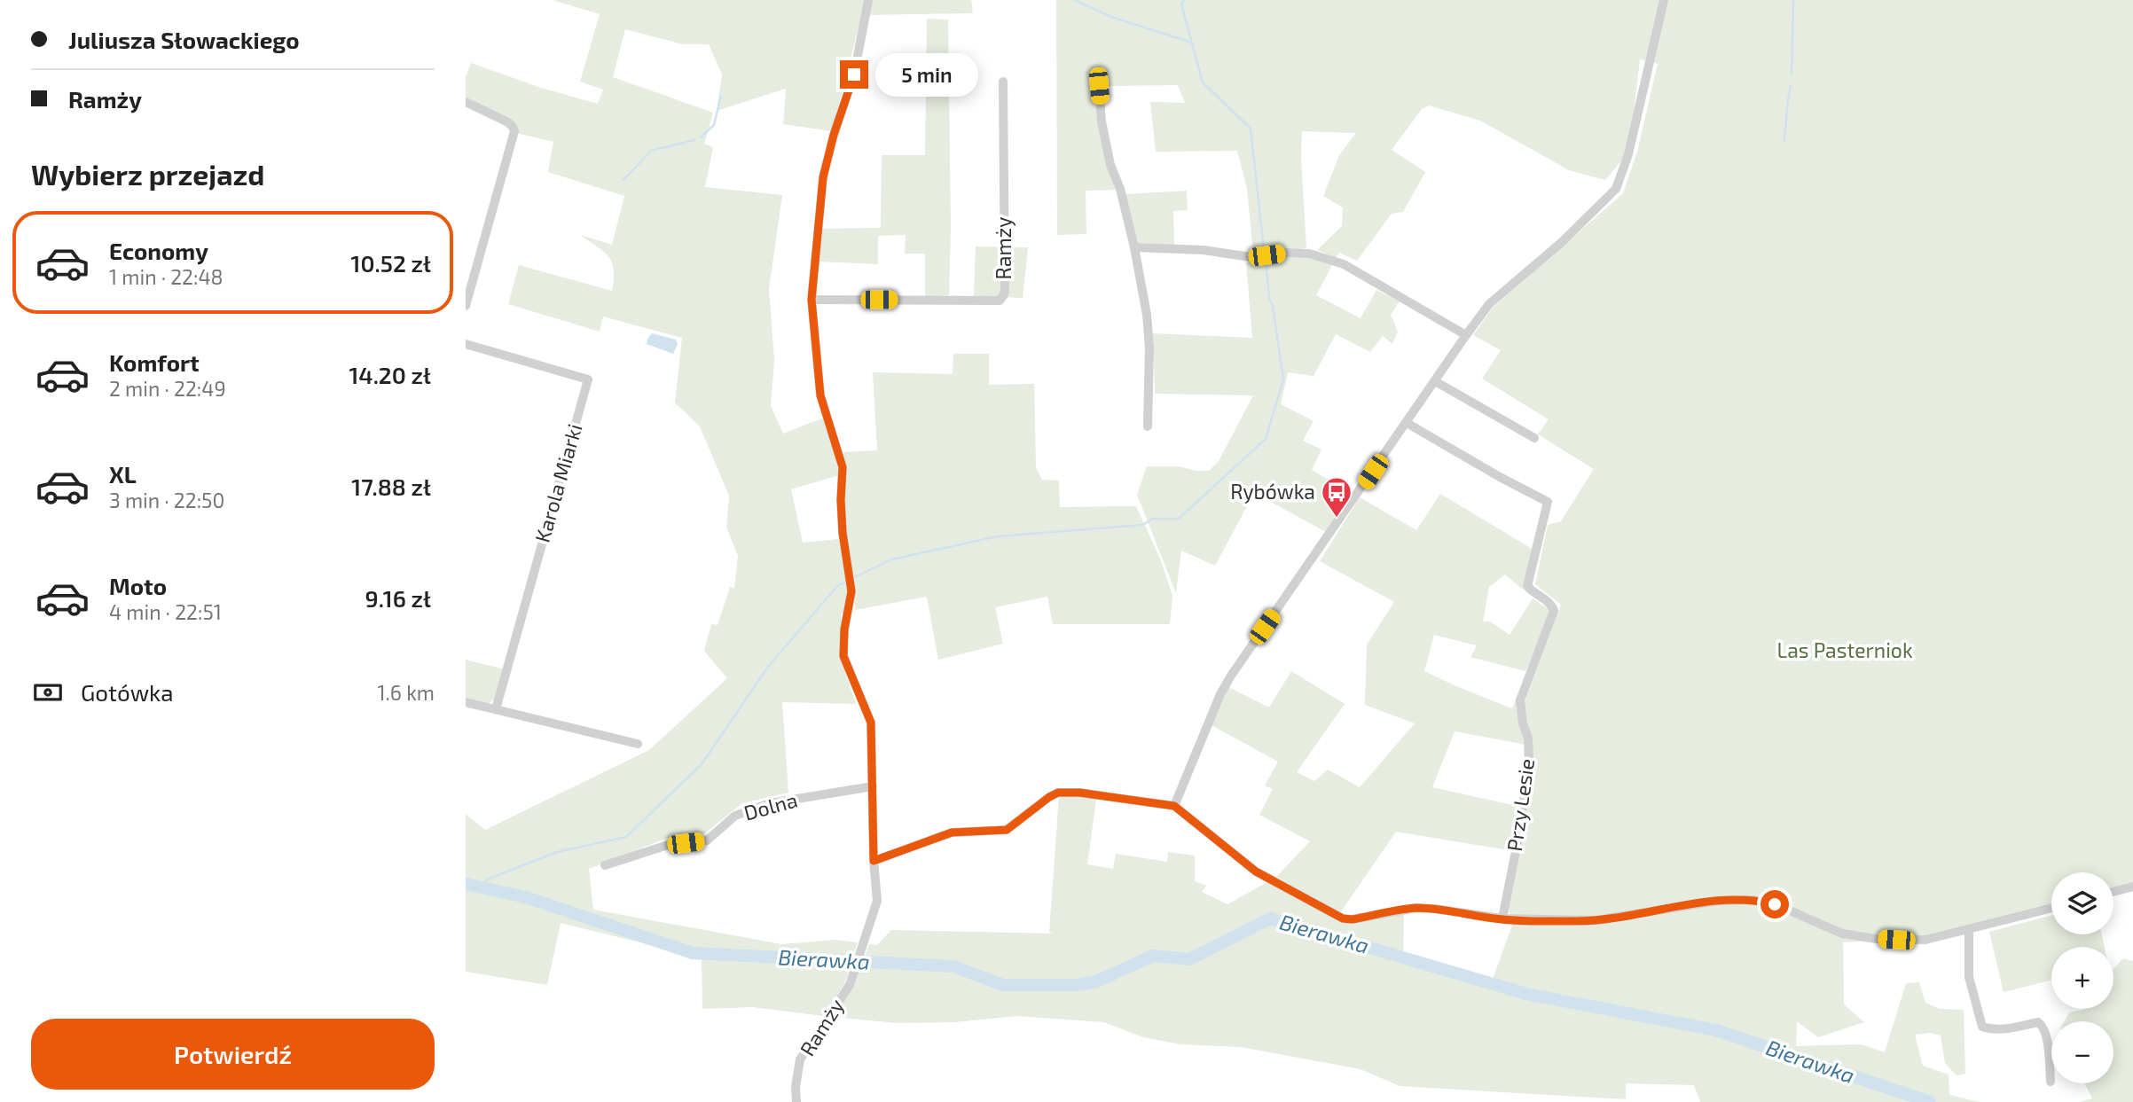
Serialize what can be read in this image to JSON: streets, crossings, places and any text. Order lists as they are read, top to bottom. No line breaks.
{"streets":{"street":["Ramży","Karola Miarki","Przy Lesie","Dolna"]},"crossings":[["Ramży","Dolna"]],"water":["Bierawka"],"parks":["Las Pasterniok"],"places":{"bus stop":["Rybówka"]},"page":{"banner":["Juliusza Słowackiego","Ramży"],"bubble":"5 min","heading":"Wybierz przejazd","list":[{"name":"Economy","note":"1 min · 22:48","value":"10.52 zł"},{"name":"Komfort","note":"2 min · 22:49","value":"14.20 zł"},{"name":"XL","note":"3 min · 22:50","value":"17.88 zł"},{"name":"Moto","note":"4 min · 22:51","value":"9.16 zł"}],"pay":["Gotówka","1.6 km"],"map_buttons":["+","−"],"buttons":"Potwierdź"}}
